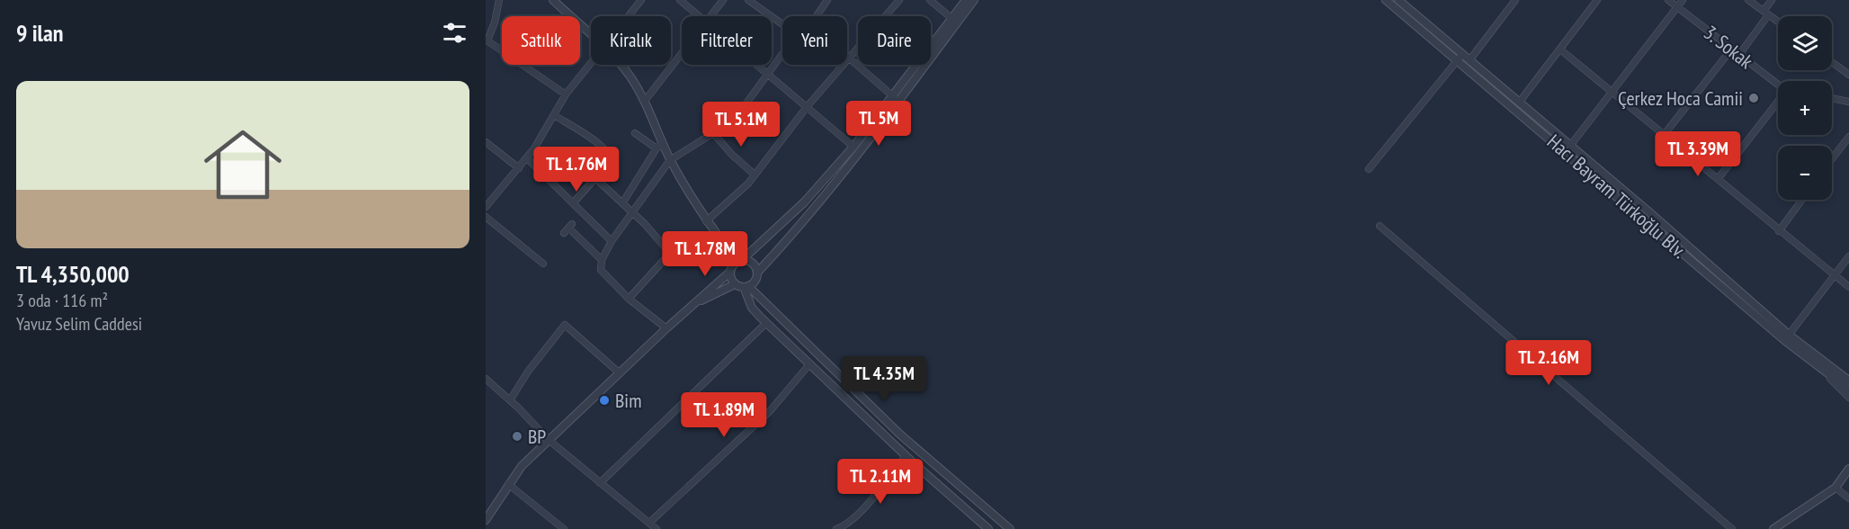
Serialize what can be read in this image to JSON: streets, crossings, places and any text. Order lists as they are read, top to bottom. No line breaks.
{"streets":{"street":["3. Sokak","Hacı Bayram Türkoğlu Blv."]},"places":["Çerkez Hoca Camii","Bim","BP"],"page":{"heading":"9 ilan","map_buttons":["+","−"],"chip":["Satılık","Kiralık","Filtreler","Yeni","Daire"],"list":[{"name":"TL 4,350,000","note":"3 oda · 116 m² · Yavuz Selim Caddesi"}],"price":["TL 5M","TL 5.1M","TL 3.39M","TL 1.76M","TL 1.78M","TL 2.16M","TL 4.35M","TL 1.89M","TL 2.11M"]}}
